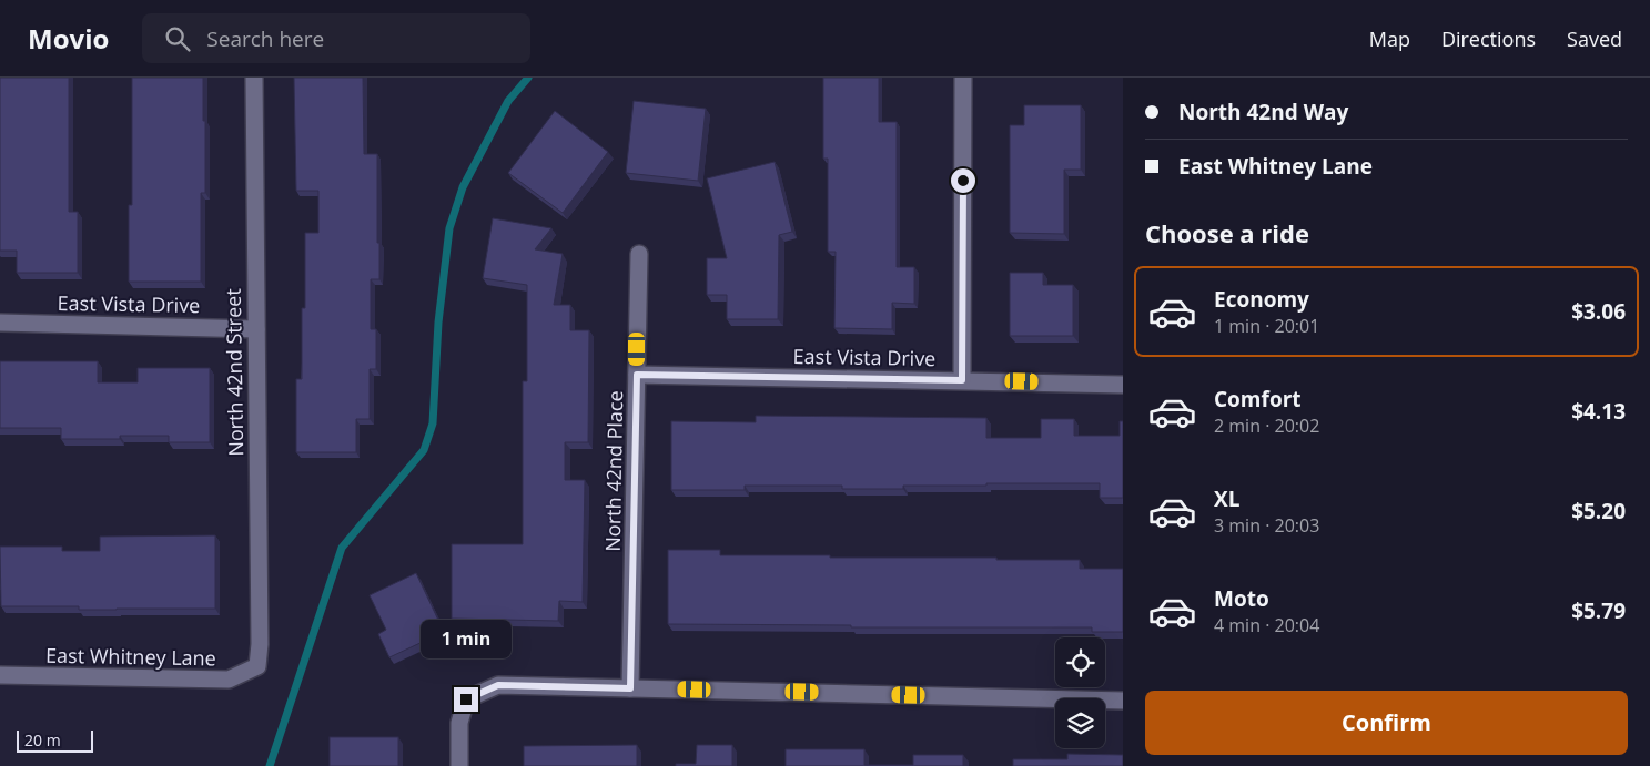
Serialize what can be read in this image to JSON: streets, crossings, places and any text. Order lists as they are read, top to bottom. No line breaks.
{"streets":{"street":["East Vista Drive","North 42nd Street","North 42nd Place","East Whitney Lane"]},"crossings":[["East Vista Drive","North 42nd Street"],["East Vista Drive","North 42nd Place"],["North 42nd Street","East Whitney Lane"]],"scale_bar":"20 m","page":{"header":"Movio","search":"Search here","nav":["Map","Directions","Saved"],"banner":["North 42nd Way","East Whitney Lane"],"heading":"Choose a ride","list":[{"name":"Economy","note":"1 min · 20:01","value":"$3.06"},{"name":"Comfort","note":"2 min · 20:02","value":"$4.13"},{"name":"XL","note":"3 min · 20:03","value":"$5.20"},{"name":"Moto","note":"4 min · 20:04","value":"$5.79"}],"bubble":"1 min","buttons":"Confirm","scale":"20 m"}}
